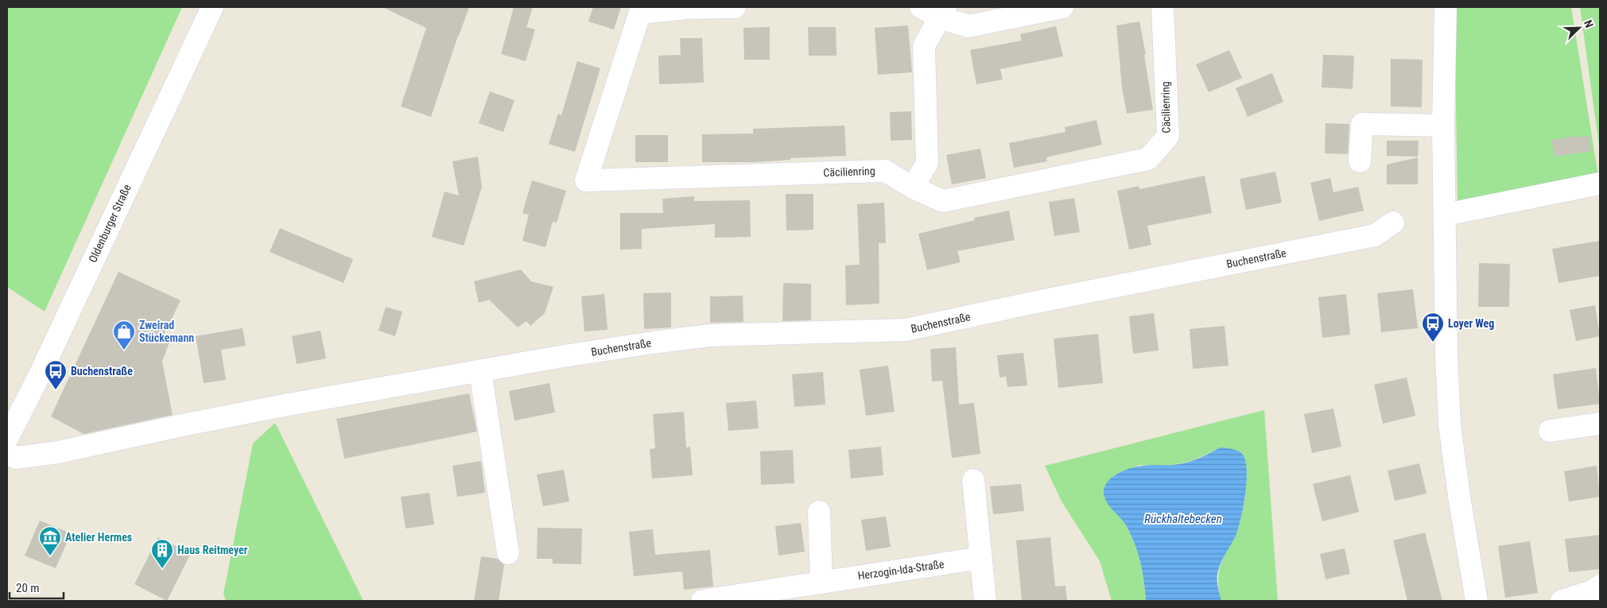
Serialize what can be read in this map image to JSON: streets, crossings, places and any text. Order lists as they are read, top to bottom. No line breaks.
{"streets":{"street":["Cäcilienring","Oldenburger Straße","Buchenstraße","Herzogin-Ida-Straße"]},"water":["Rückhaltebecken"],"places":{"bus stop":["Loyer Weg","Buchenstraße"],"shop":["Zweirad Stückemann"],"museum":["Atelier Hermes"],"building":["Haus Reitmeyer"]},"scale_bar":"20 m","north":"top right"}
